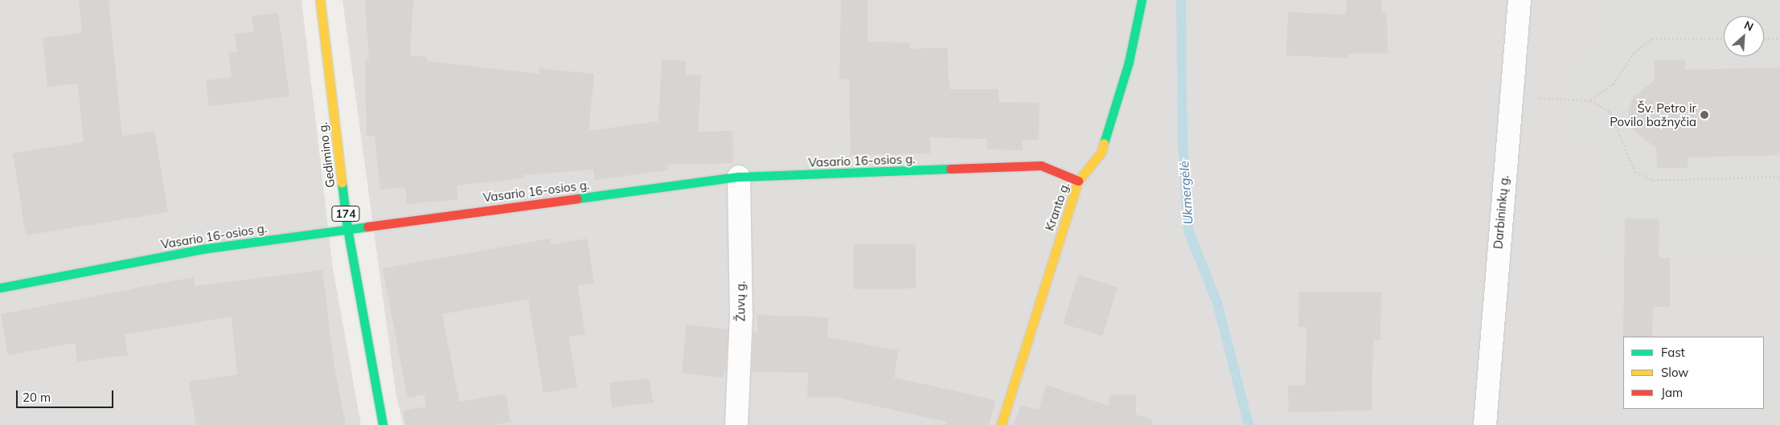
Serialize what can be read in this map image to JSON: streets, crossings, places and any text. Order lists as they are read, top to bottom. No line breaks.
{"streets":{"street":["Gedimino g.","Vasario 16-osios g.","Kranto g.","Darbininkų g.","174","Žuvų g."]},"crossings":[["Gedimino g.","Vasario 16-osios g."],["Vasario 16-osios g.","Kranto g."],["Vasario 16-osios g.","Žuvų g."]],"water":["Ukmergėlė"],"places":["Šv. Petro ir Povilo bažnyčia"],"legend":["Fast","Slow","Jam"],"scale_bar":"20 m","north":"top right"}
